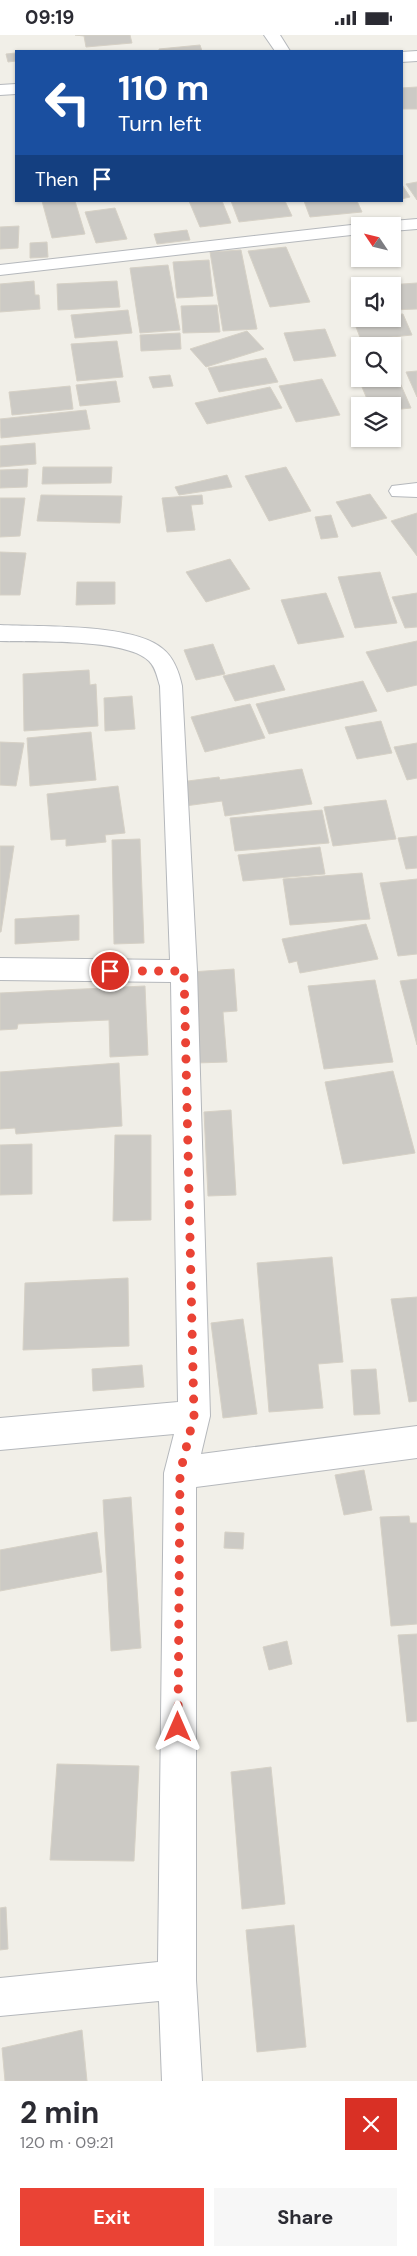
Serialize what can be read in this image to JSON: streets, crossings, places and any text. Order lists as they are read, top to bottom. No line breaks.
{"north":"top left","page":{"status":"09:19","turn":["110 m","Turn left"],"then":"Then","heading":["2 min","120 m · 09:21"],"buttons":["Exit","Share"]}}
